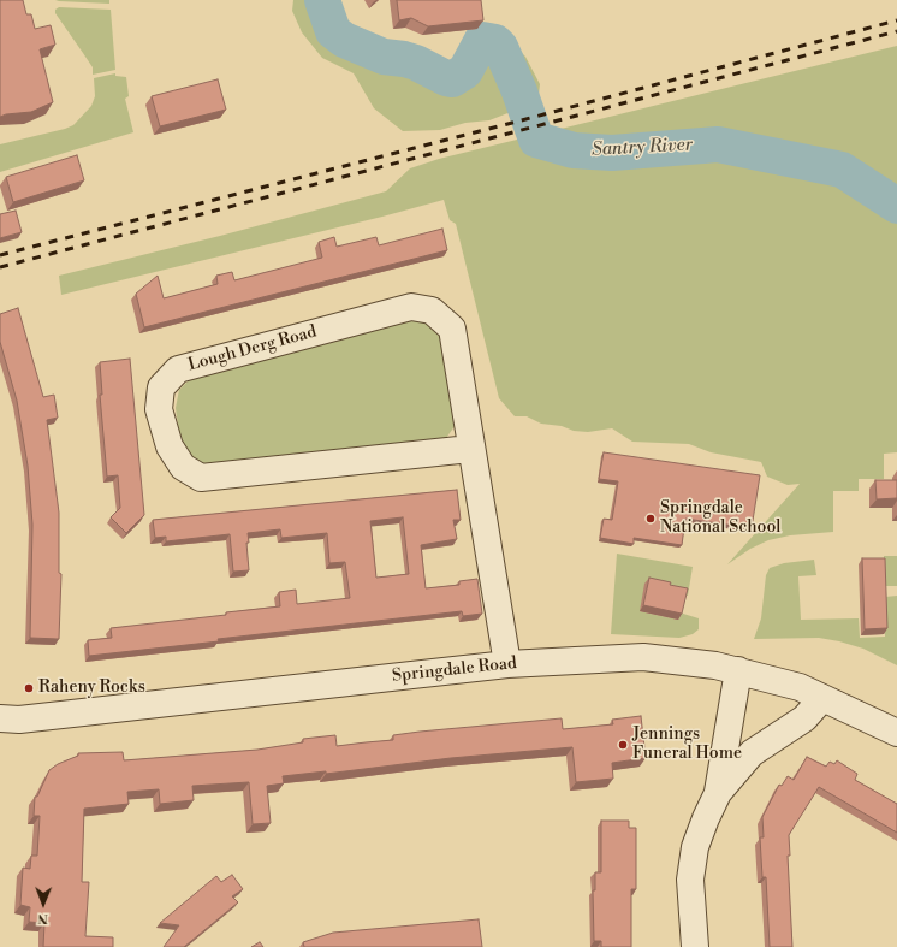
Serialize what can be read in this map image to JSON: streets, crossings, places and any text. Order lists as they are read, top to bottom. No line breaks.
{"streets":{"street":["Lough Derg Road","Springdale Road"]},"crossings":[["Lough Derg Road","Springdale Road"]],"water":["Santry River"],"places":["Springdale National School","Raheny Rocks","Jennings Funeral Home"],"north":"bottom"}
